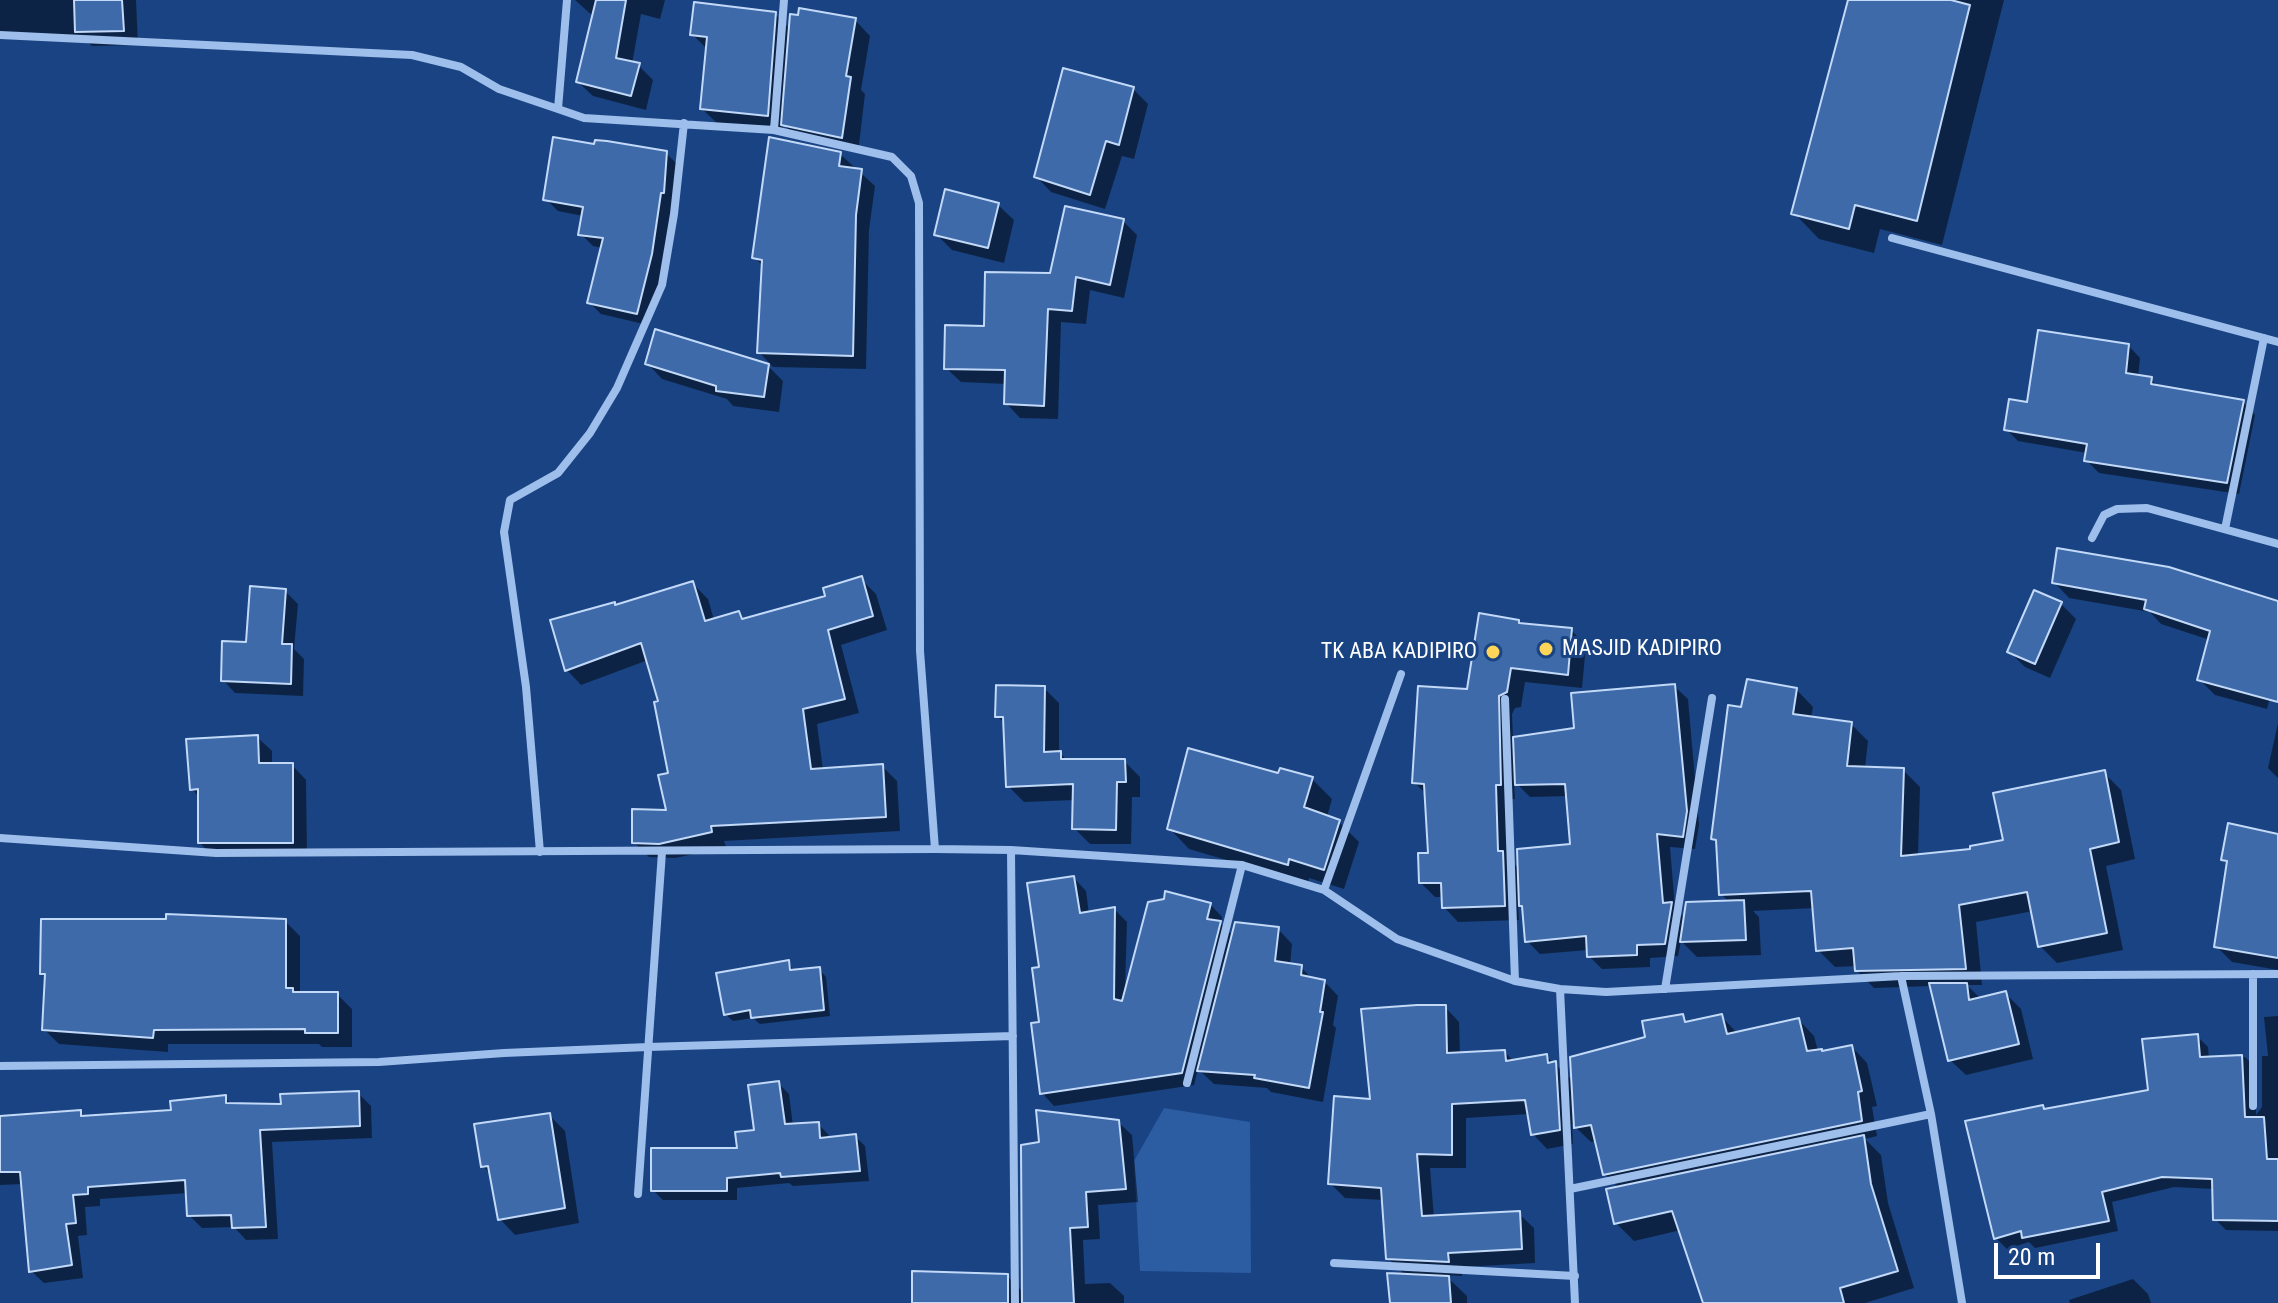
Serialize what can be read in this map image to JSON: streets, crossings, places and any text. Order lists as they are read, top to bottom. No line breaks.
{"places":["MASJID KADIPIRO","TK ABA KADIPIRO"],"scale_bar":"20 m"}
